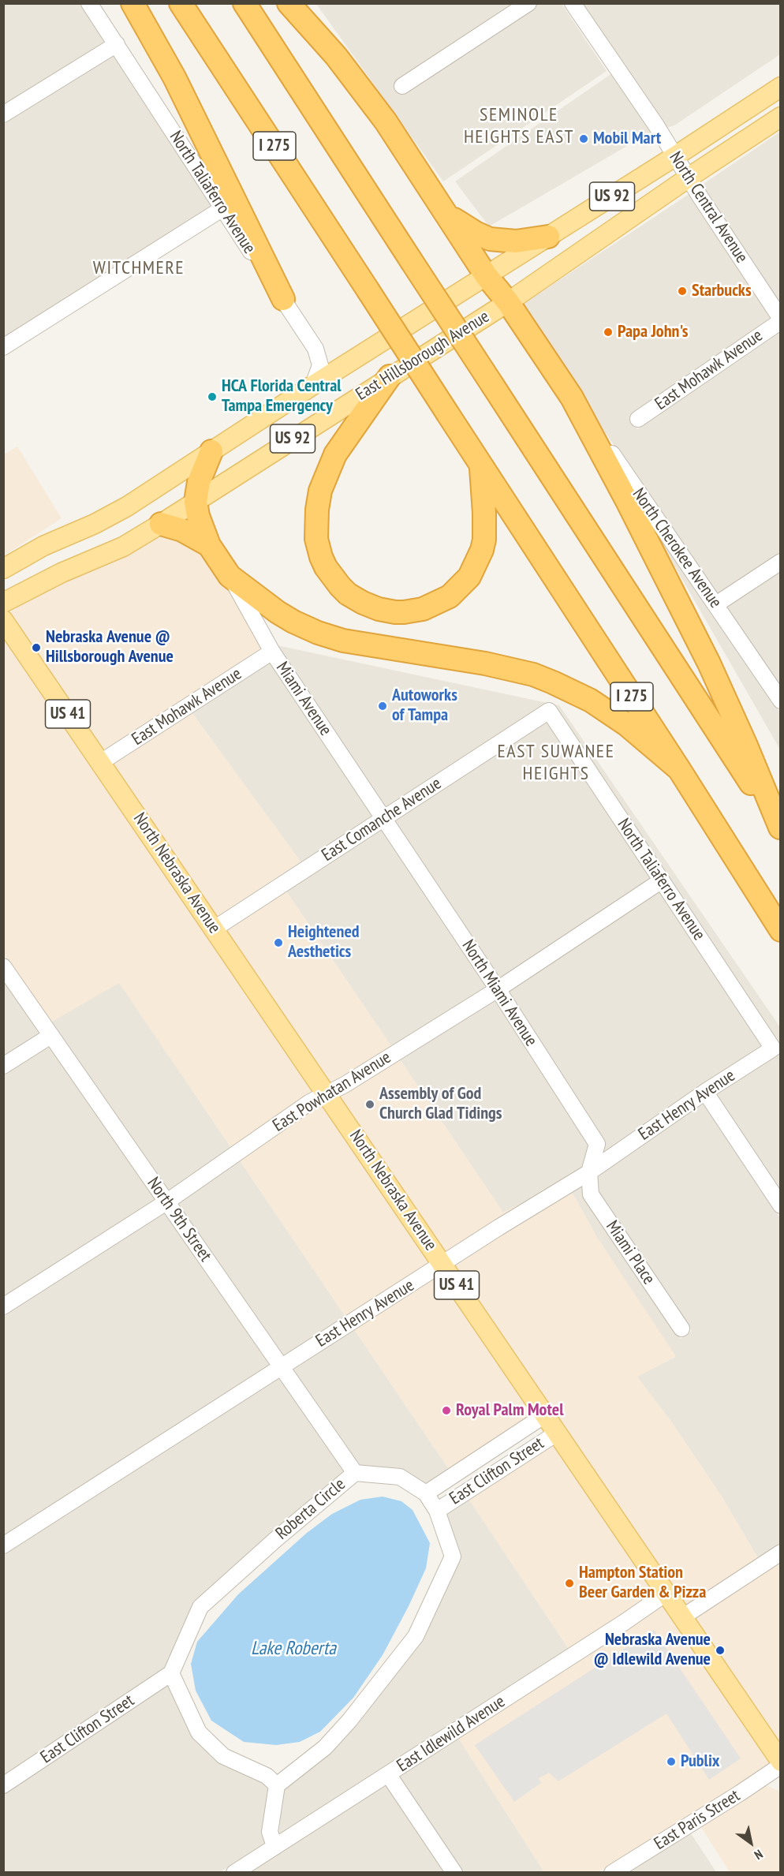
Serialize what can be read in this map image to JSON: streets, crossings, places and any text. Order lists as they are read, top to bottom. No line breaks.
{"streets":{"highway":["I 275"],"main road":["US 92","East Hillsborough Avenue","US 41","North Nebraska Avenue"],"street":["North Taliaferro Avenue","North Central Avenue","East Mohawk Avenue","North Cherokee Avenue","Miami Avenue","East Comanche Avenue","North Miami Avenue","East Powhatan Avenue","East Henry Avenue","North 9th Street","Miami Place","East Clifton Street","Roberta Circle","East Idlewild Avenue","East Paris Street"]},"crossings":[["North Taliaferro Avenue","East Hillsborough Avenue"],["North Taliaferro Avenue","East Comanche Avenue"],["North Taliaferro Avenue","East Powhatan Avenue"],["North Taliaferro Avenue","East Henry Avenue"],["North Central Avenue","East Hillsborough Avenue"],["North Central Avenue","East Mohawk Avenue"],["East Mohawk Avenue","Miami Avenue"],["East Mohawk Avenue","North Nebraska Avenue"],["Miami Avenue","East Comanche Avenue"],["Miami Avenue","North Miami Avenue"],["East Comanche Avenue","North Nebraska Avenue"],["East Comanche Avenue","North Miami Avenue"],["North Nebraska Avenue","East Powhatan Avenue"],["North Nebraska Avenue","East Henry Avenue"],["North Nebraska Avenue","East Clifton Street"],["North Nebraska Avenue","East Idlewild Avenue"],["North Nebraska Avenue","East Paris Street"],["North Miami Avenue","East Powhatan Avenue"],["North Miami Avenue","East Henry Avenue"],["North Miami Avenue","Miami Place"],["East Powhatan Avenue","North 9th Street"],["East Henry Avenue","North 9th Street"],["East Henry Avenue","Miami Place"],["North 9th Street","Roberta Circle"],["East Clifton Street","Roberta Circle"]],"districts":["SEMINOLE HEIGHTS EAST","WITCHMERE","EAST SUWANEE HEIGHTS"],"water":["Lake Roberta"],"places":["Mobil Mart","Starbucks","Papa John's","HCA Florida Central Tampa Emergency","Nebraska Avenue @ Hillsborough Avenue","Autoworks of Tampa","Heightened Aesthetics","Assembly of God Church Glad Tidings","Royal Palm Motel","Hampton Station Beer Garden & Pizza","Nebraska Avenue @ Idlewild Avenue","Publix"],"north":"bottom right"}
